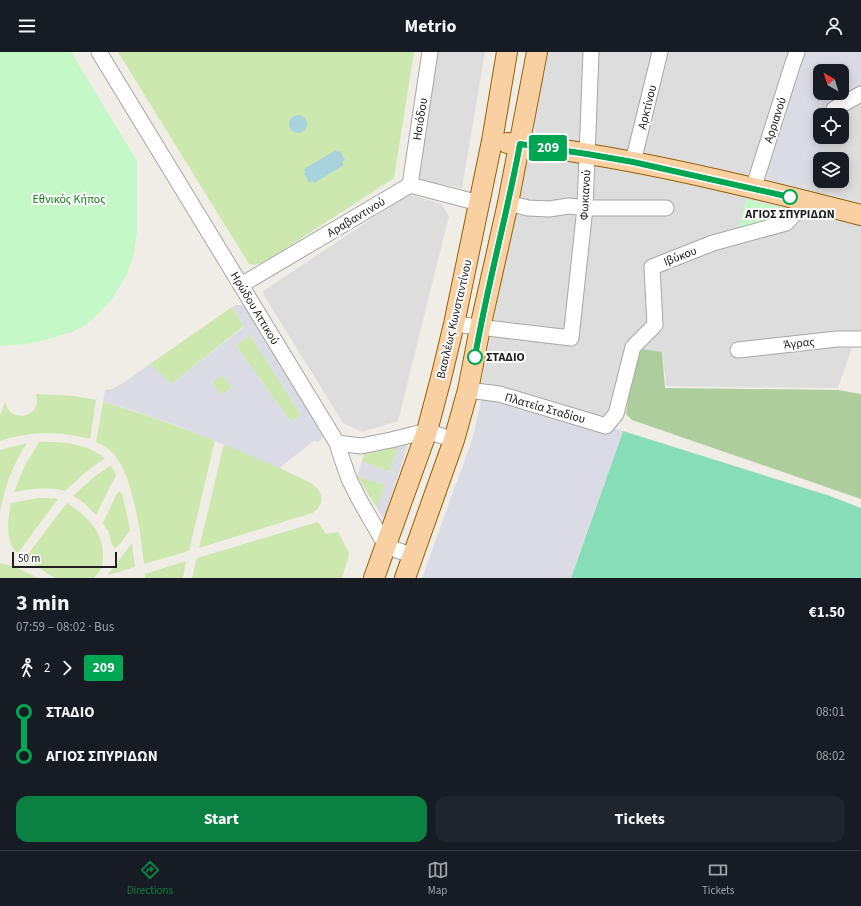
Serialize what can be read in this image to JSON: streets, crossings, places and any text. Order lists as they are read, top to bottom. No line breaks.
{"streets":{"main road":["Βασιλέως Κωνσταντίνου"],"street":["Αρκτίνου","Ησιόδου","Αρριανού","Φωκιανού","Αραβαντινού","Ιβύκου","Ηρώδου Αττικού","Άγρας","Πλατεία Σταδίου"]},"crossings":[["Ησιόδου","Αραβαντινού"],["Αραβαντινού","Ηρώδου Αττικού"],["Ιβύκου","Πλατεία Σταδίου"],["Ηρώδου Αττικού","Βασιλέως Κωνσταντίνου"]],"parks":["Εθνικός Κήπος"],"places":["ΑΓΙΟΣ ΣΠΥΡΙΔΩΝ","ΣΤΑΔΙΟ"],"lines":["bus line 209"],"scale_bar":"50 m","north":"top left","page":{"header":"Metrio","on_map":"209","scale":"50 m","heading":["3 min","07:59 – 08:02 · Bus","€1.50"],"legs":["2","209"],"list":[{"name":"ΣΤΑΔΙΟ","value":"08:01"},{"name":"ΑΓΙΟΣ ΣΠΥΡΙΔΩΝ","value":"08:02"}],"buttons":["Start","Tickets"],"tabs":["Directions","Map","Tickets"]}}
